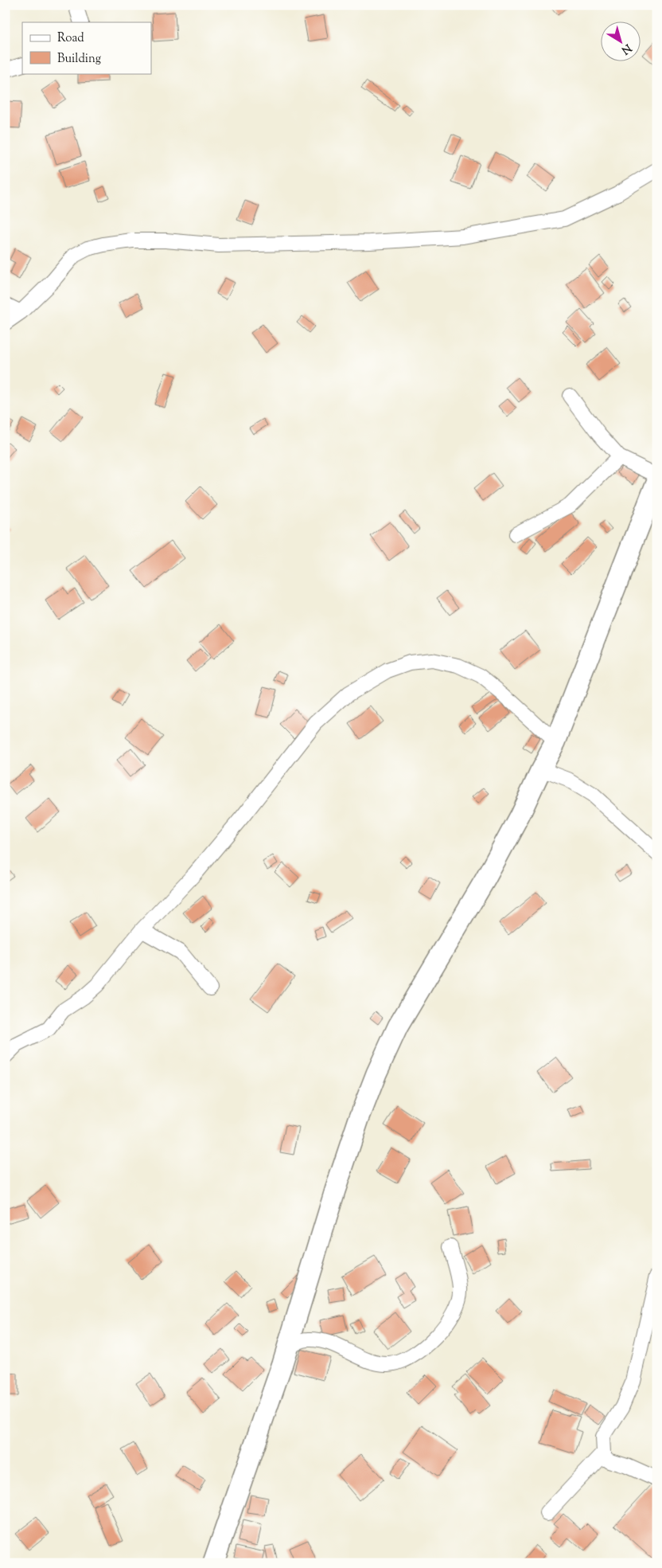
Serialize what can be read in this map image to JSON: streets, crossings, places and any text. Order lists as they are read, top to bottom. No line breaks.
{"legend":["Road","Building"],"north":"bottom right"}
